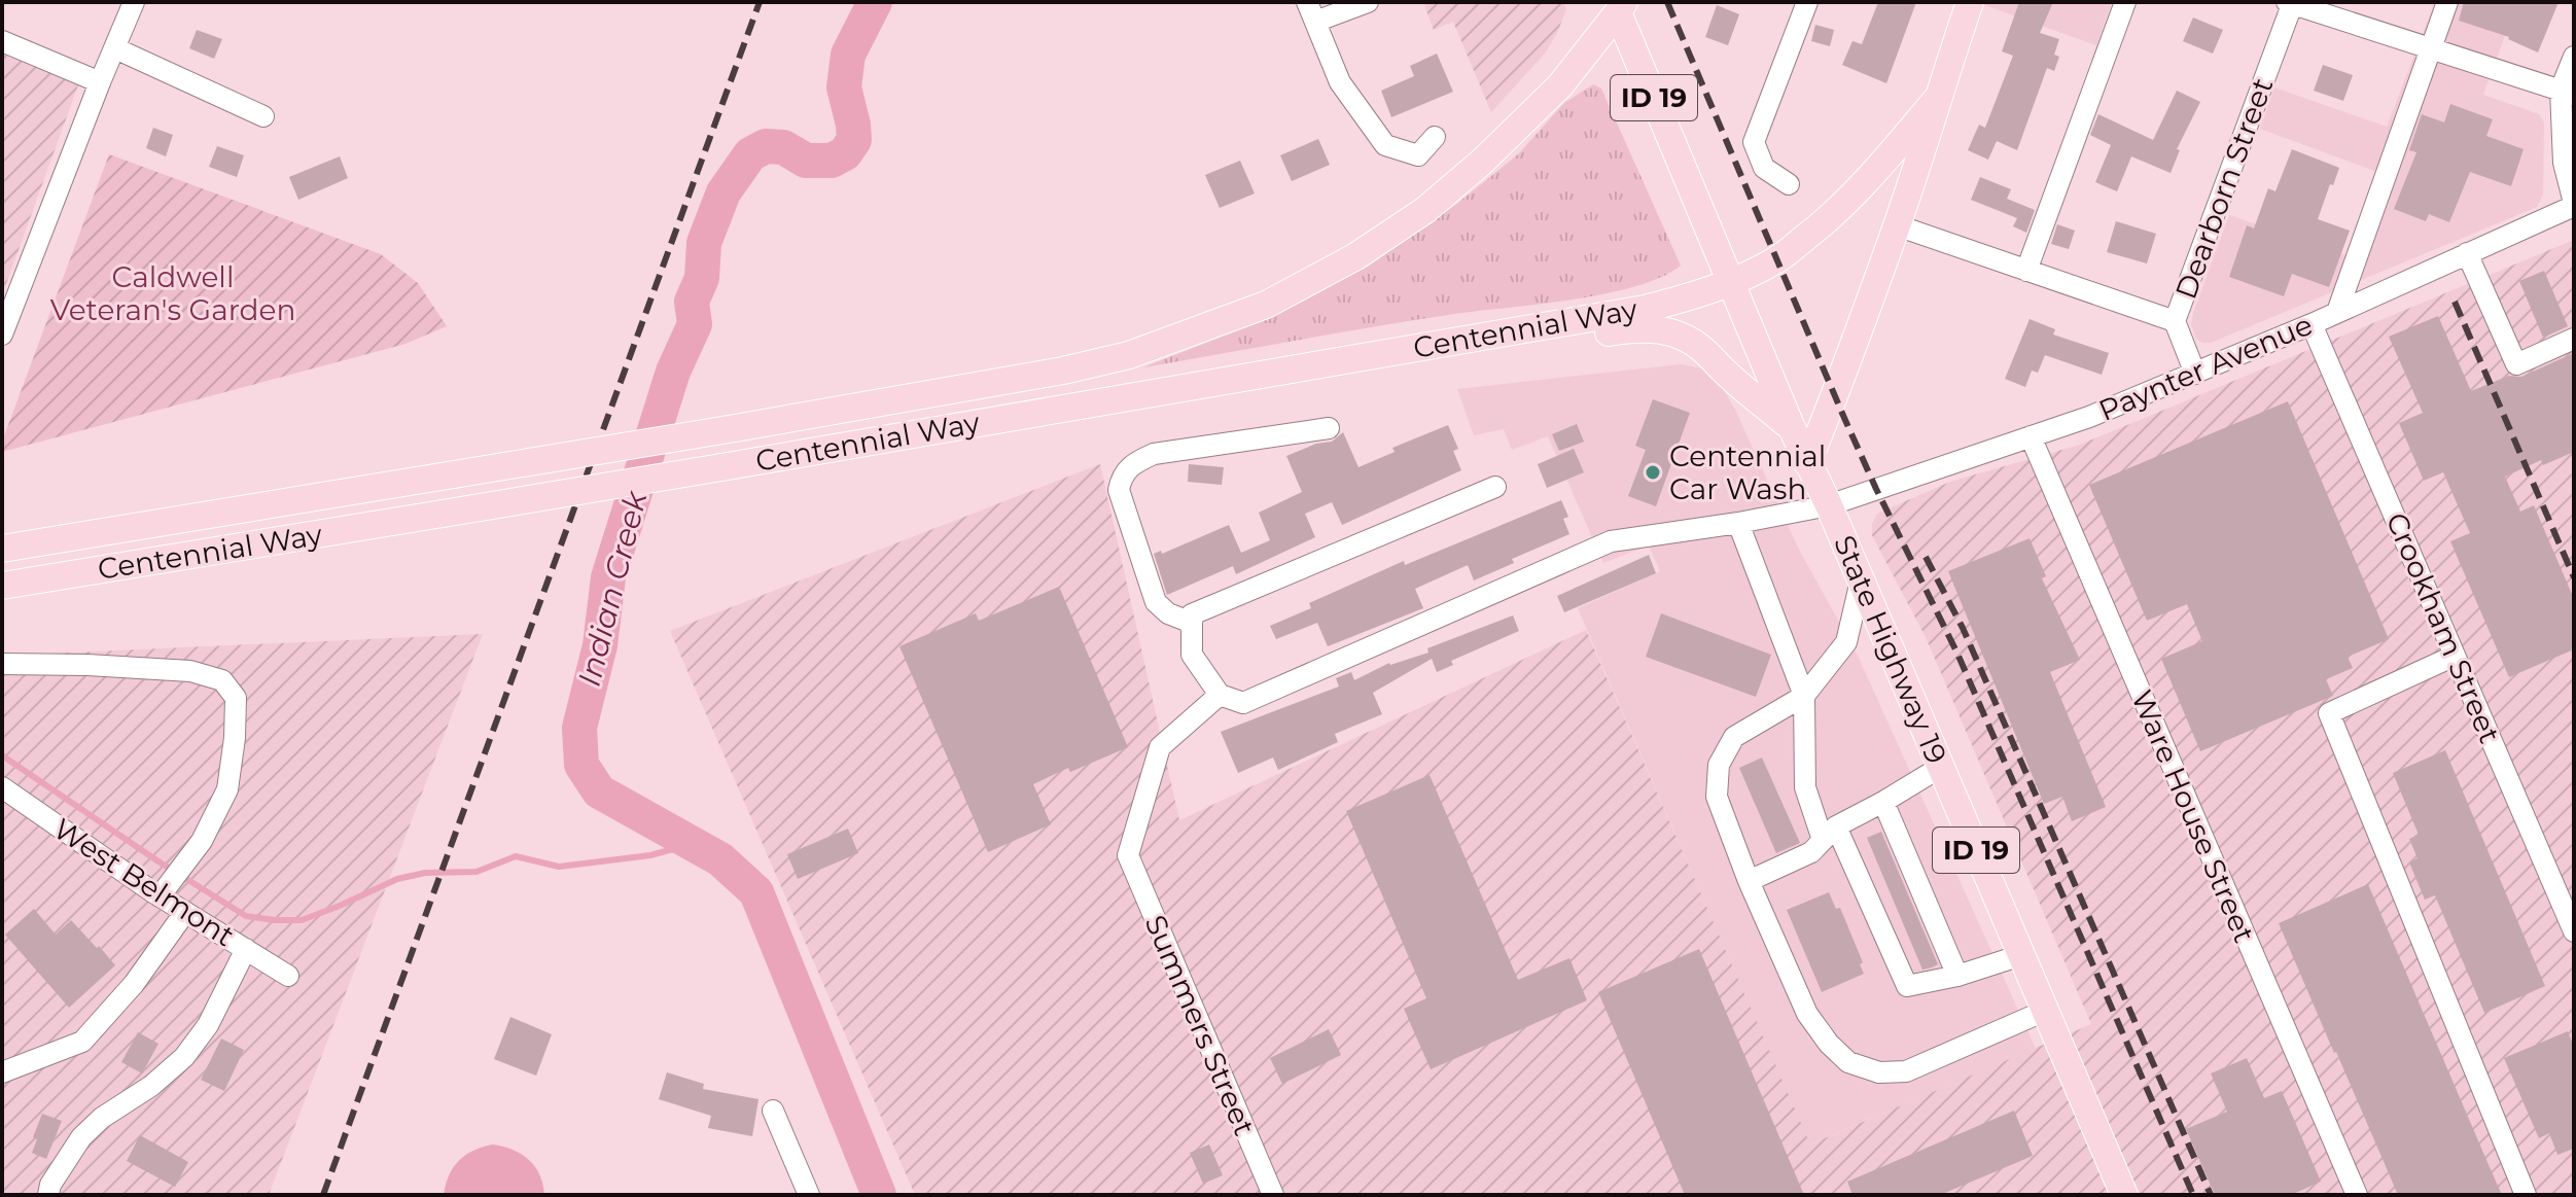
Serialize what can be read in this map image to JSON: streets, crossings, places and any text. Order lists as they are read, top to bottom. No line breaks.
{"streets":{"main road":["ID 19","Centennial Way","State Highway 19"],"street":["Dearborn Street","Paynter Avenue","Crookham Street","Ware House Street","West Belmont","Summers Street"]},"crossings":[["Dearborn Street","Paynter Avenue"],["Centennial Way","State Highway 19"],["Paynter Avenue","Crookham Street"],["Paynter Avenue","State Highway 19"],["Paynter Avenue","Ware House Street"],["Paynter Avenue","Summers Street"]],"water":["Indian Creek"],"parks":["Caldwell Veteran's Garden"],"places":["Centennial Car Wash"]}
